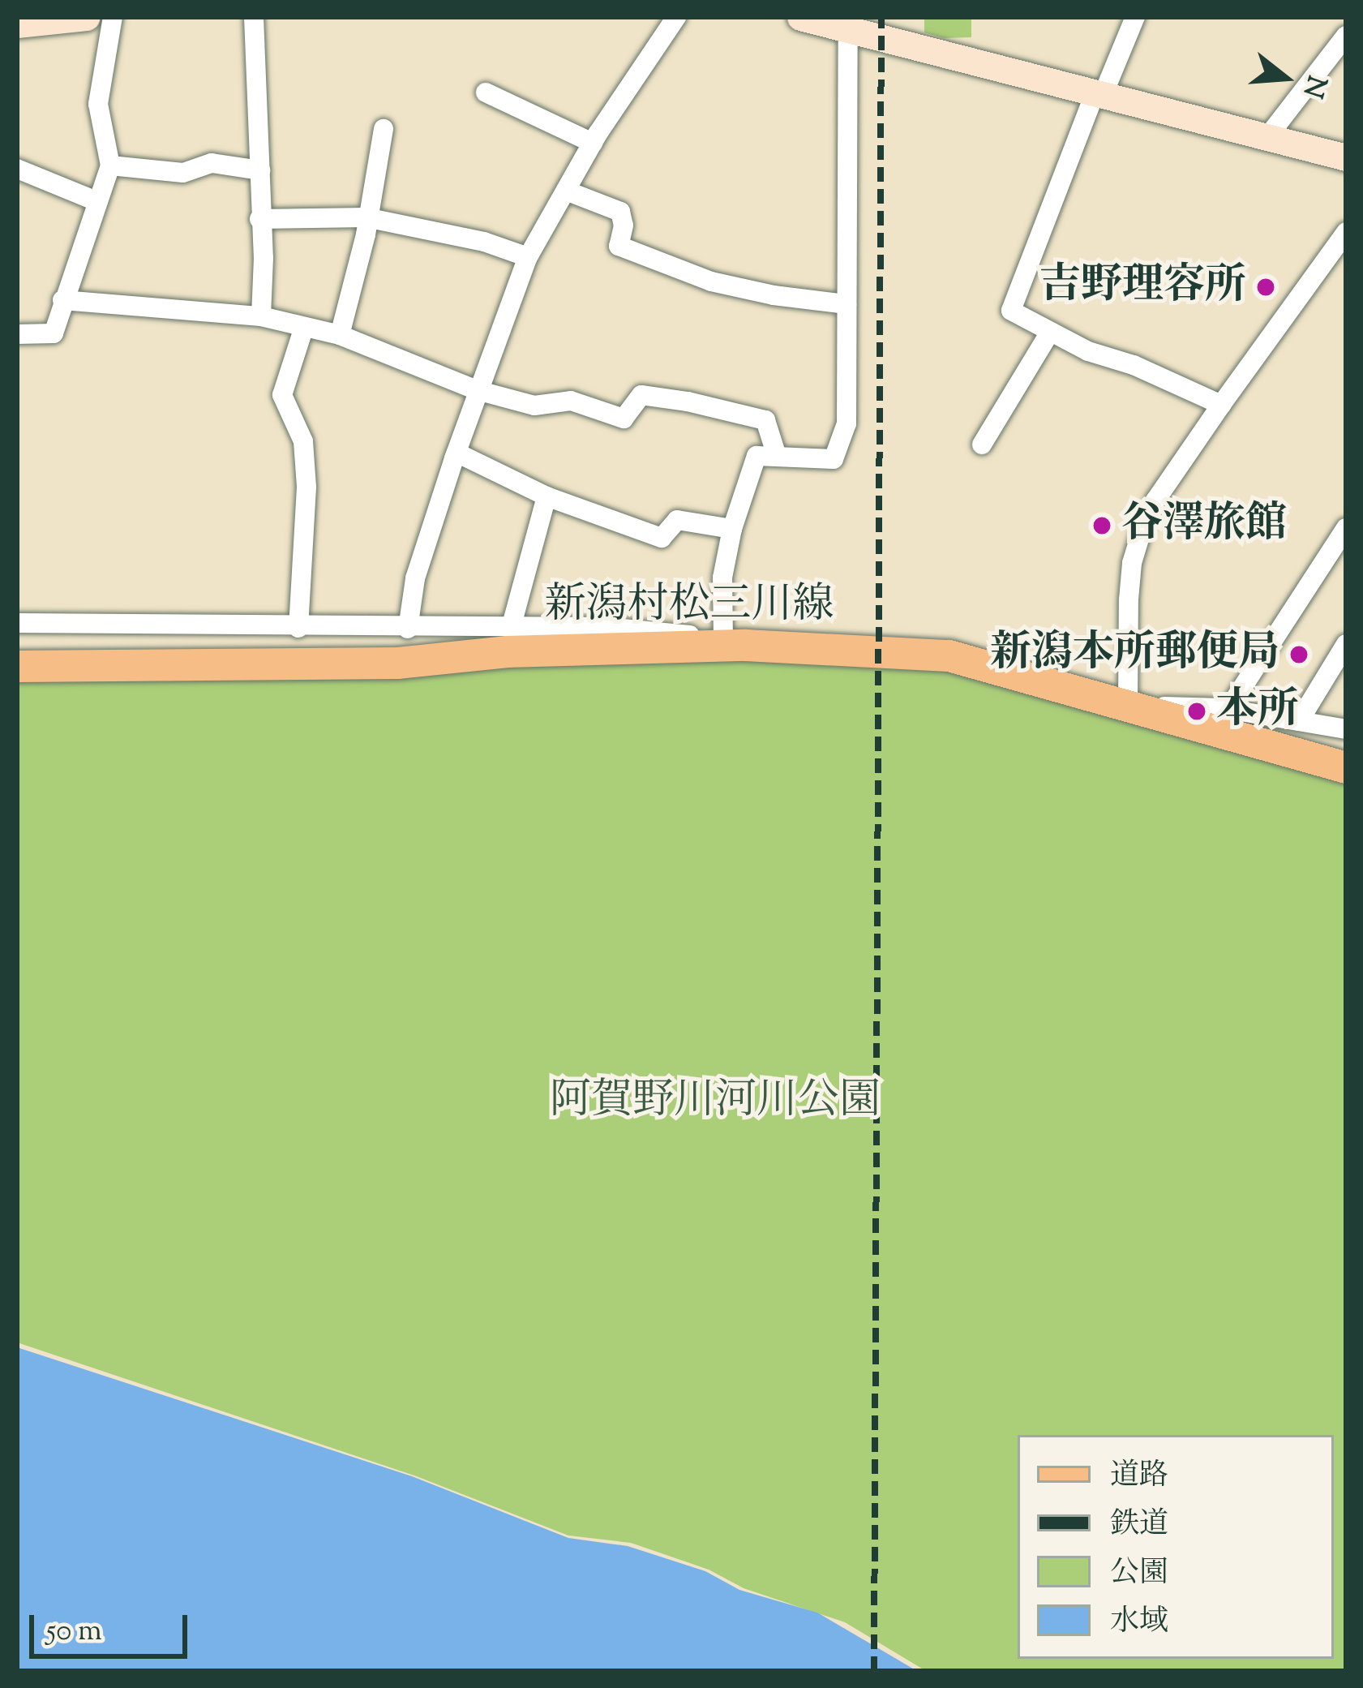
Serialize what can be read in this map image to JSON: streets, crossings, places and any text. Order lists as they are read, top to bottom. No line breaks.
{"streets":{"main road":["新潟村松三川線"]},"parks":["阿賀野川河川公園"],"places":["吉野理容所","谷澤旅館","新潟本所郵便局","本所"],"legend":["道路","鉄道","公園","水域"],"scale_bar":"50 m","north":"right"}
